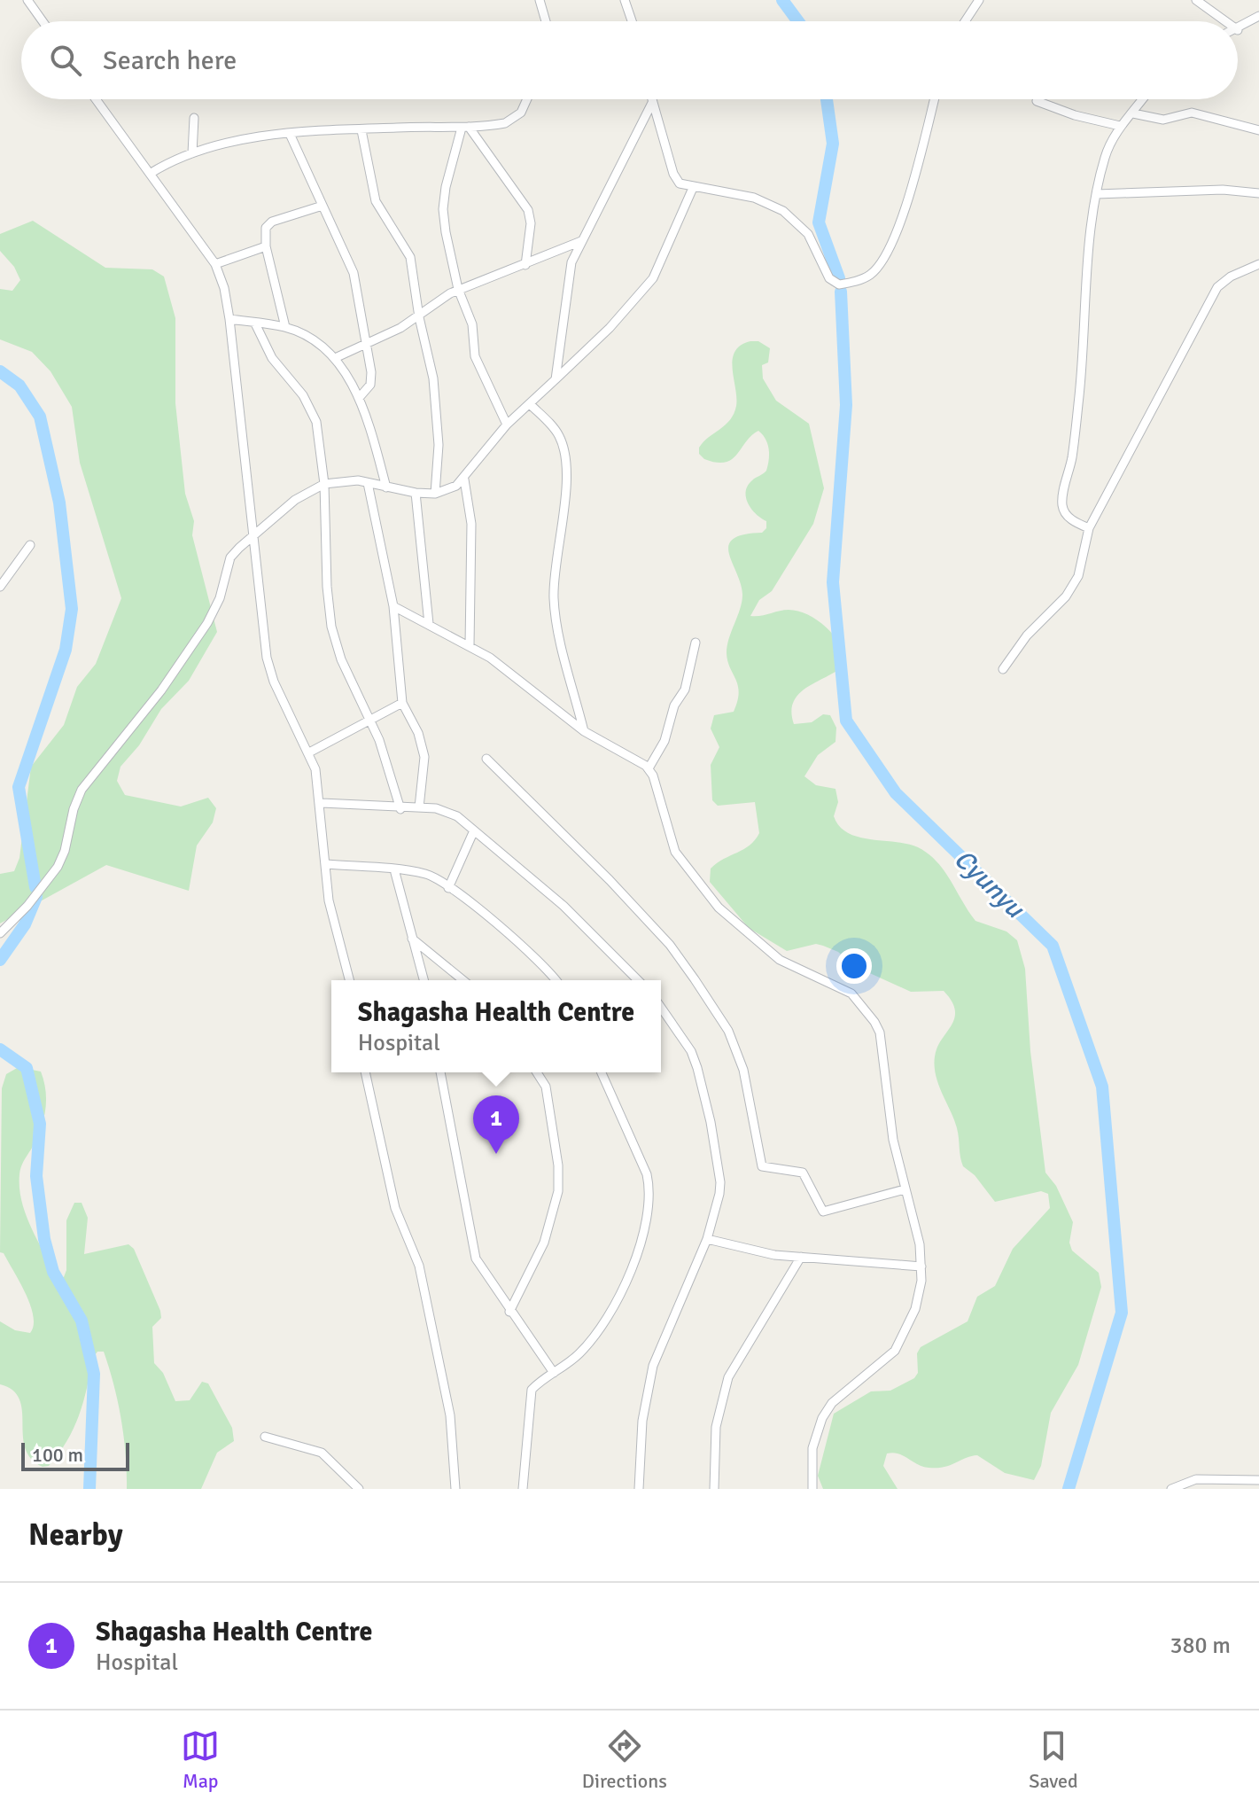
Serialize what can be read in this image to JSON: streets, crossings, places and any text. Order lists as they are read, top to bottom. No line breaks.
{"water":["Cyunyu"],"scale_bar":"100 m","page":{"search":"Search here","popup":["Shagasha Health Centre","Hospital"],"pins":"1","scale":"100 m","heading":"Nearby","list":[{"mark":"1","name":"Shagasha Health Centre","note":"Hospital","value":"380 m"}],"nav":["Map","Directions","Saved"]}}
